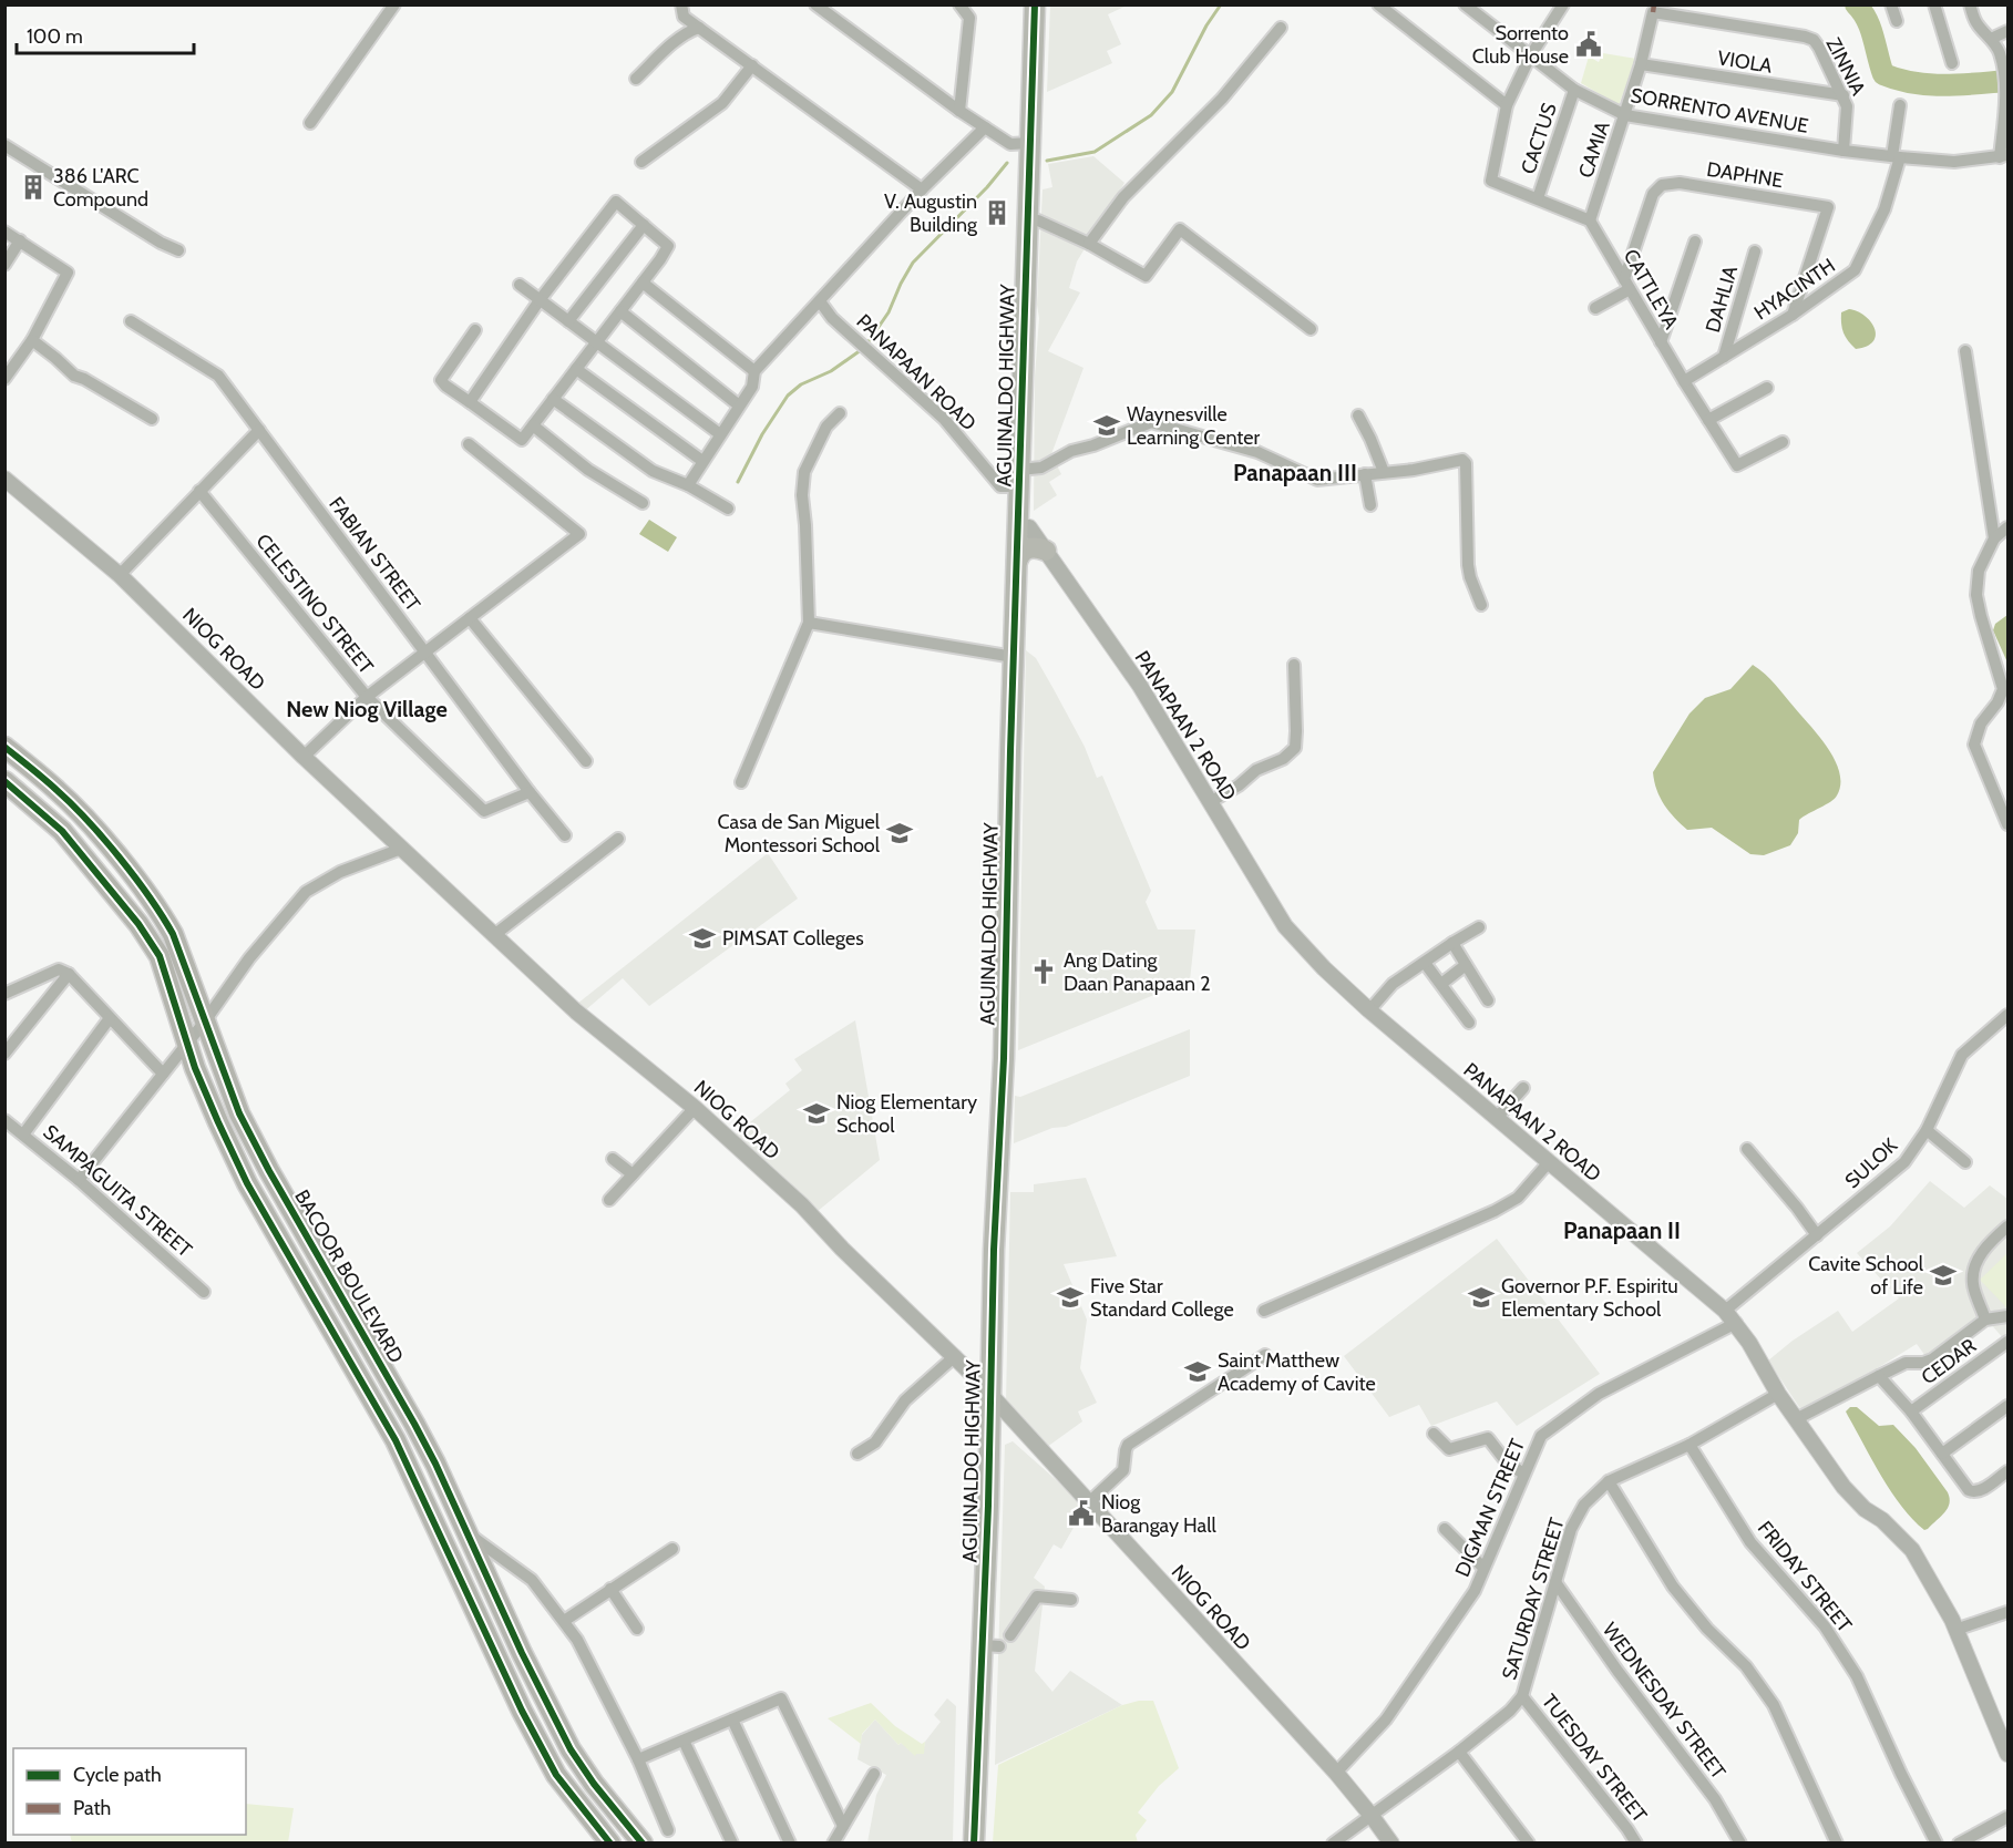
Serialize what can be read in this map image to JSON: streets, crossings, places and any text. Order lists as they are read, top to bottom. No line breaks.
{"streets":{"highway":["AGUINALDO HIGHWAY"],"main road":["BACOOR BOULEVARD"],"street":["VIOLA","ZINNIA","SORRENTO AVENUE","CACTUS","CAMIA","DAPHNE","CATTLEYA","HYACINTH","DAHLIA","PANAPAAN ROAD","FABIAN STREET","CELESTINO STREET","NIOG ROAD","PANAPAAN 2 ROAD","SULOK","SAMPAGUITA STREET","CEDAR","DIGMAN STREET","FRIDAY STREET","SATURDAY STREET","WEDNESDAY STREET","TUESDAY STREET"]},"crossings":[["VIOLA","ZINNIA"],["VIOLA","CAMIA"],["ZINNIA","SORRENTO AVENUE"],["ZINNIA","CAMIA"],["SORRENTO AVENUE","CACTUS"],["SORRENTO AVENUE","CAMIA"],["SORRENTO AVENUE","HYACINTH"],["CAMIA","CATTLEYA"],["DAPHNE","CATTLEYA"],["DAPHNE","HYACINTH"],["CATTLEYA","HYACINTH"],["CATTLEYA","DAHLIA"],["HYACINTH","DAHLIA"],["PANAPAAN ROAD","AGUINALDO HIGHWAY"],["AGUINALDO HIGHWAY","NIOG ROAD"],["AGUINALDO HIGHWAY","PANAPAAN 2 ROAD"],["FABIAN STREET","CELESTINO STREET"],["NIOG ROAD","DIGMAN STREET"],["NIOG ROAD","SATURDAY STREET"],["PANAPAAN 2 ROAD","SULOK"],["PANAPAAN 2 ROAD","DIGMAN STREET"],["PANAPAAN 2 ROAD","SATURDAY STREET"],["SULOK","DIGMAN STREET"],["FRIDAY STREET","SATURDAY STREET"],["SATURDAY STREET","WEDNESDAY STREET"],["SATURDAY STREET","TUESDAY STREET"]],"districts":["Panapaan III","New Niog Village","Panapaan II"],"places":{"public building":["Sorrento Club House","Niog Barangay Hall"],"building":["386 L'ARC Compound","V. Augustin Building"],"school or university":["Waynesville Learning Center","Casa de San Miguel Montessori School","PIMSAT Colleges","Niog Elementary School","Cavite School of Life","Five Star Standard College","Governor P.F. Espiritu Elementary School","Saint Matthew Academy of Cavite"],"church":["Ang Dating Daan Panapaan 2"]},"legend":["Cycle path","Path"],"scale_bar":"100 m"}
